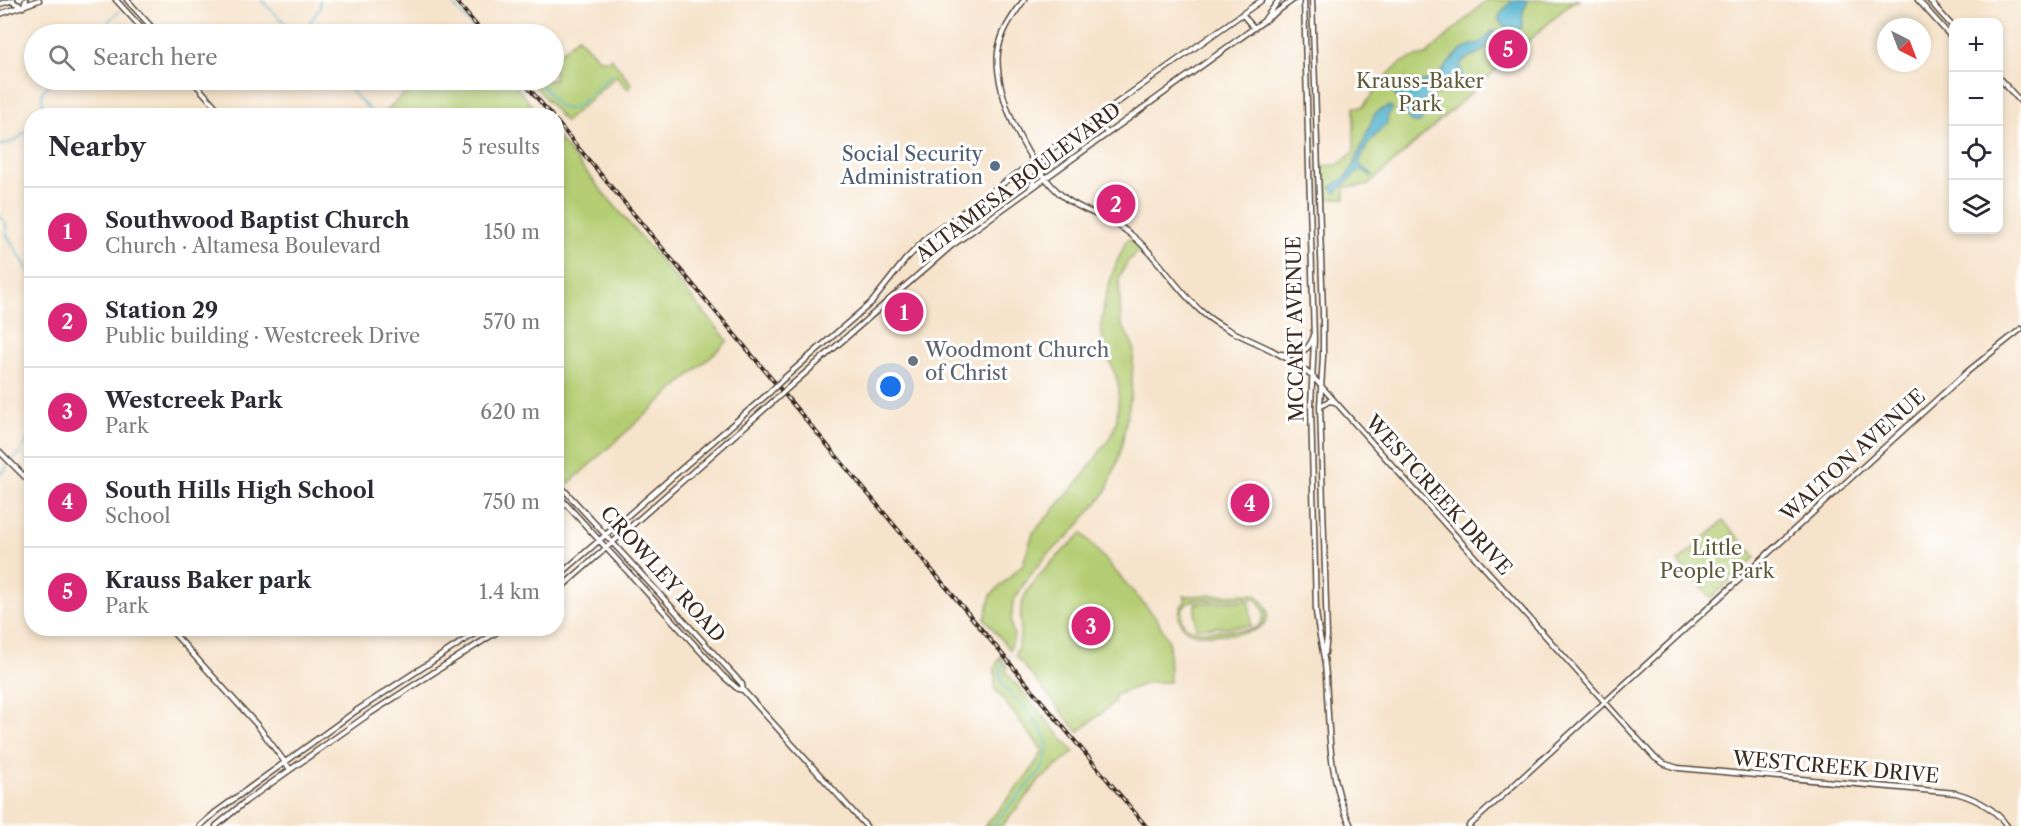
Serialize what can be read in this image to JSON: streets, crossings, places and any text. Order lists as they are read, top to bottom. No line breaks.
{"streets":{"main road":["ALTAMESA BOULEVARD","MCCART AVENUE","WALTON AVENUE","WESTCREEK DRIVE","CROWLEY ROAD"]},"crossings":[["ALTAMESA BOULEVARD","WESTCREEK DRIVE"],["ALTAMESA BOULEVARD","CROWLEY ROAD"],["MCCART AVENUE","WESTCREEK DRIVE"],["WALTON AVENUE","WESTCREEK DRIVE"]],"parks":["Krauss-Baker Park","Little People Park"],"places":["Social Security Administration","Woodmont Church of Christ"],"north":"bottom right","page":{"map_buttons":["+","−"],"search":"Search here","pins":["5","2","1","4","3"],"heading":["Nearby","5 results"],"list":[{"mark":"1","name":"Southwood Baptist Church","note":"Church · Altamesa Boulevard","value":"150 m"},{"mark":"2","name":"Station 29","note":"Public building · Westcreek Drive","value":"570 m"},{"mark":"3","name":"Westcreek Park","note":"Park","value":"620 m"},{"mark":"4","name":"South Hills High School","note":"School","value":"750 m"},{"mark":"5","name":"Krauss Baker park","note":"Park","value":"1.4 km"}]}}
